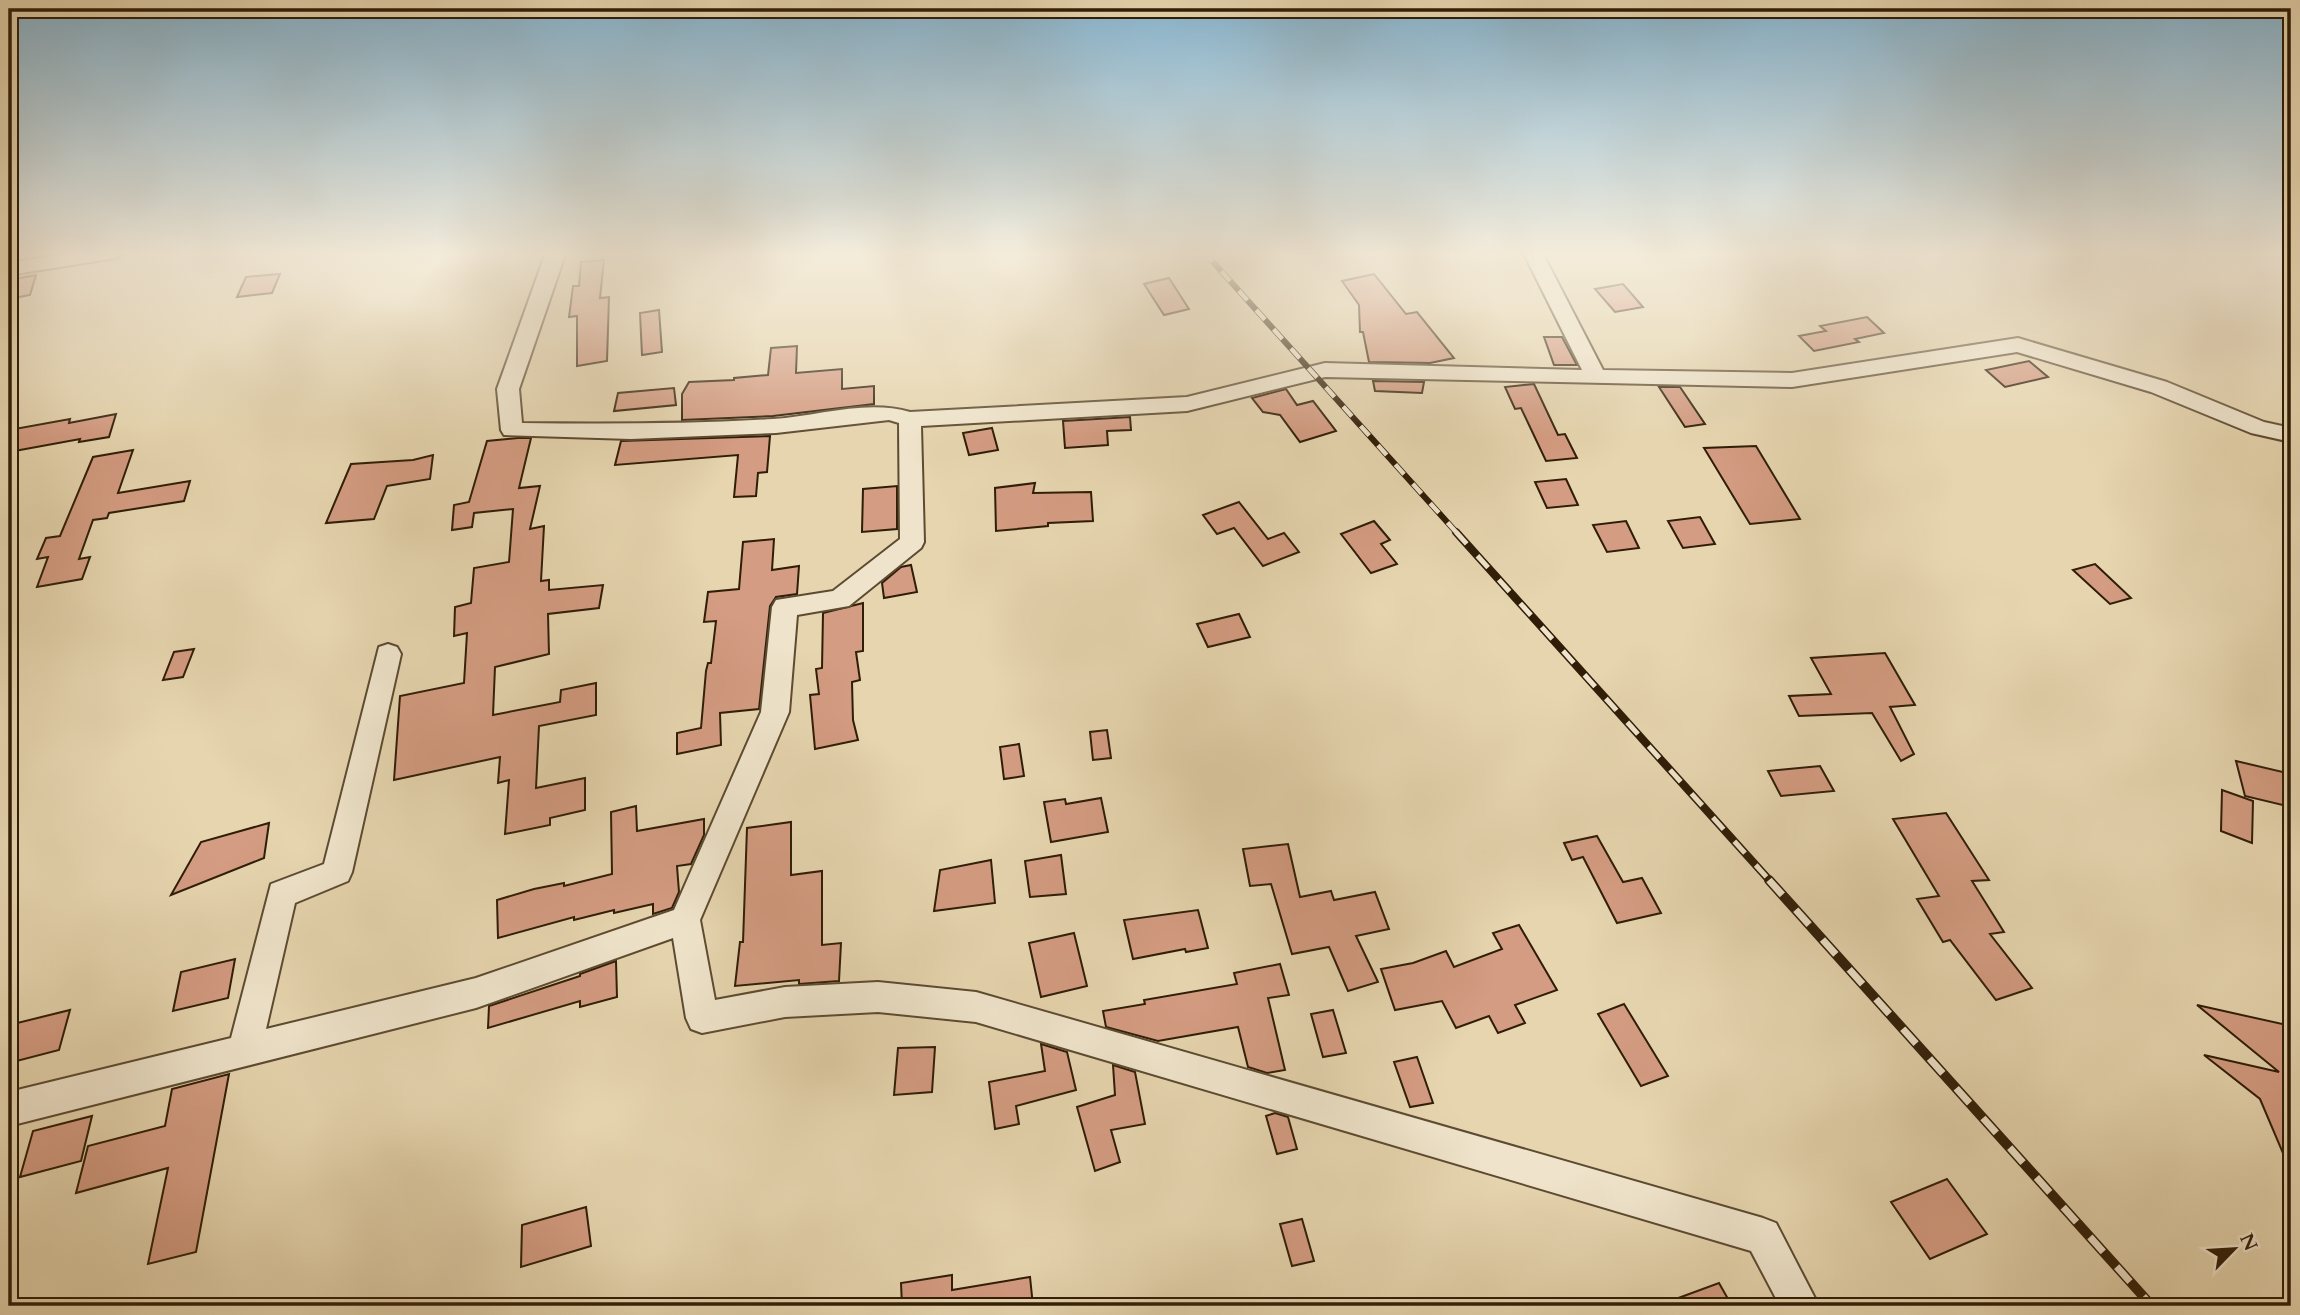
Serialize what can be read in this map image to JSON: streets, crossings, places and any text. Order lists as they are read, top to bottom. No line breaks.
{"north":"top right"}
